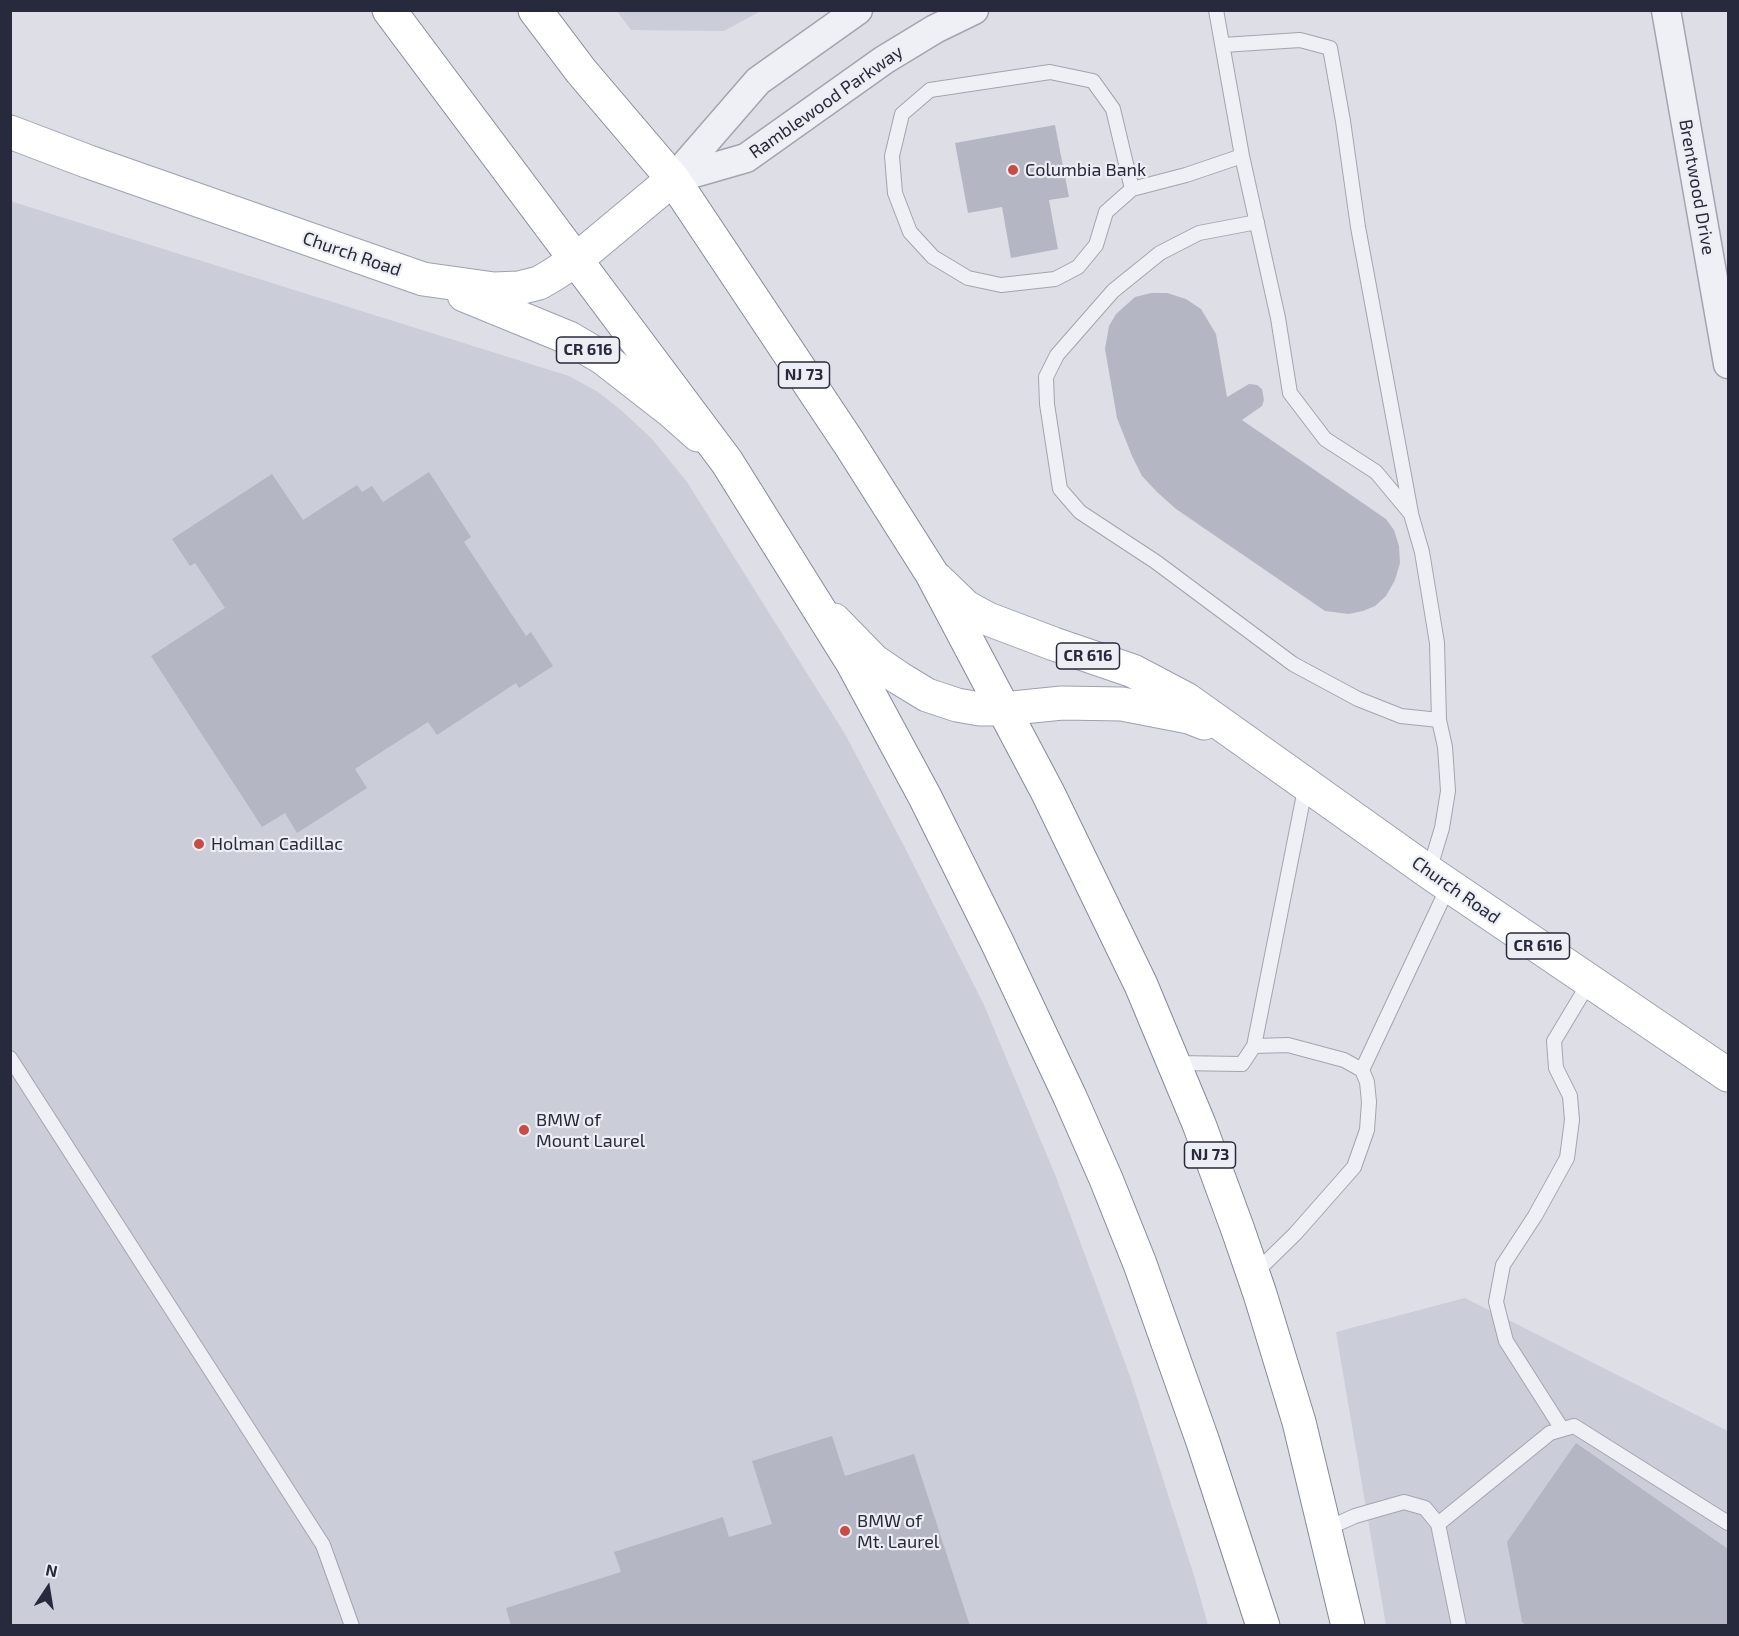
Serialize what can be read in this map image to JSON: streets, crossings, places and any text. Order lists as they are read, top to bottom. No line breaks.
{"streets":{"main road":["Church Road","CR 616","NJ 73"],"street":["Ramblewood Parkway","Brentwood Drive"]},"crossings":[["Ramblewood Parkway","Church Road"],["Ramblewood Parkway","NJ 73"],["Church Road","CR 616"],["Church Road","NJ 73"]],"places":["Columbia Bank","Holman Cadillac","BMW of Mount Laurel","BMW of Mt. Laurel"],"north":"top"}
